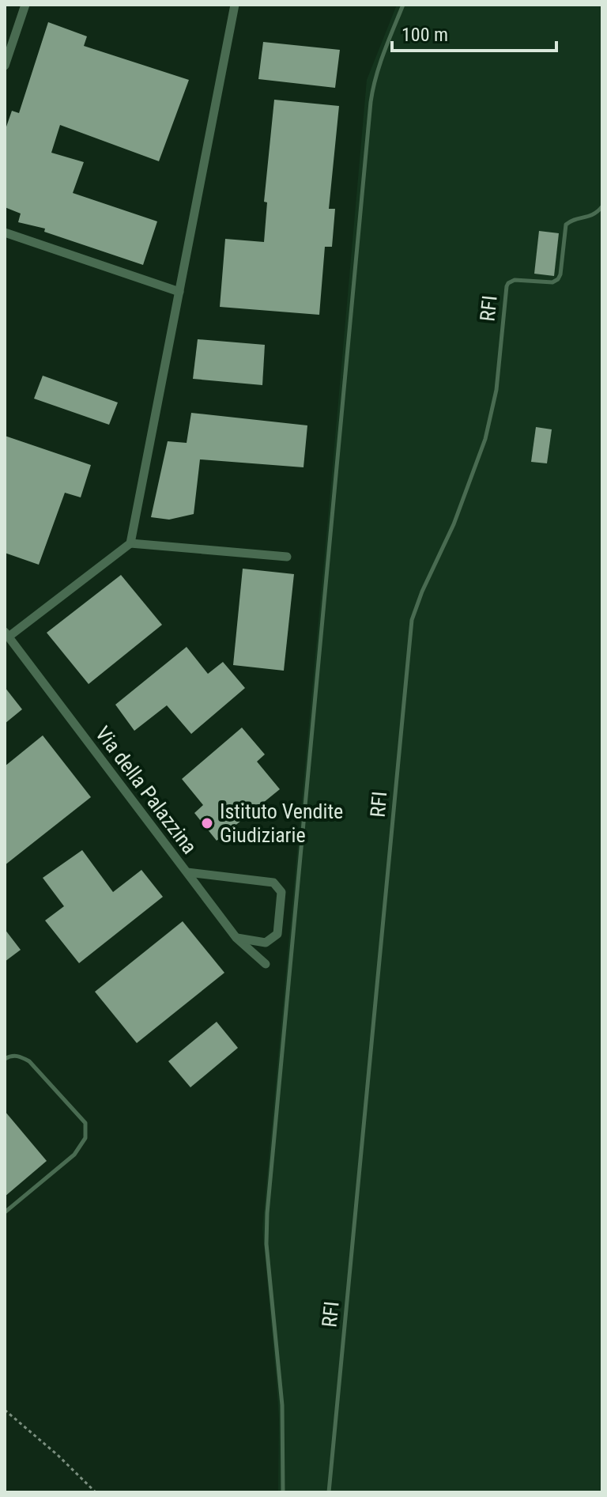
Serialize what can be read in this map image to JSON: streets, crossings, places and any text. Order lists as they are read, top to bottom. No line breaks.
{"streets":{"street":["Via della Palazzina"],"lane":["RFI"]},"places":["Istituto Vendite Giudiziarie"],"scale_bar":"100 m"}
